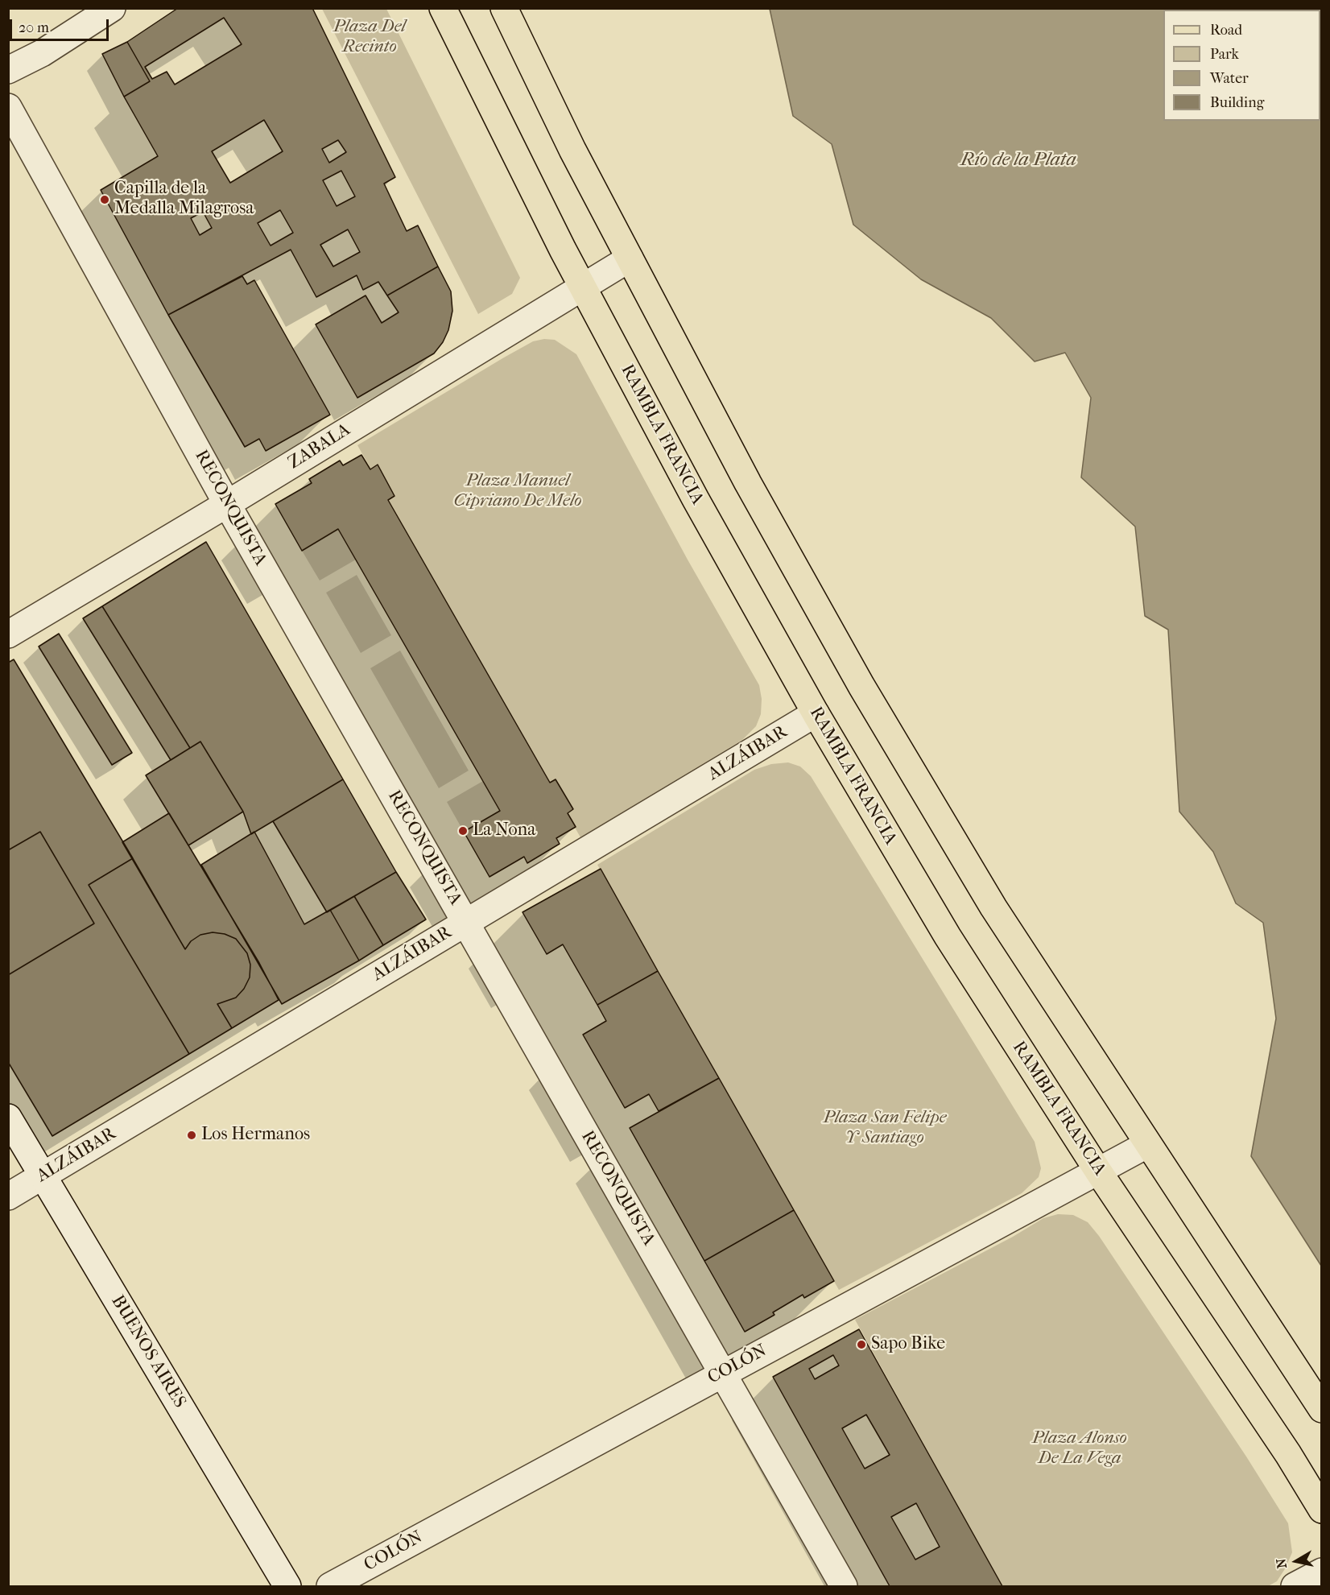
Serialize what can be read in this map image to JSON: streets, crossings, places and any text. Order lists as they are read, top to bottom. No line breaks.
{"streets":{"main road":["RAMBLA FRANCIA"],"street":["ZABALA","RECONQUISTA","ALZÁIBAR","BUENOS AIRES","COLÓN"]},"crossings":[["RAMBLA FRANCIA","ZABALA"],["RAMBLA FRANCIA","ALZÁIBAR"],["RAMBLA FRANCIA","COLÓN"],["ZABALA","RECONQUISTA"],["RECONQUISTA","ALZÁIBAR"],["RECONQUISTA","COLÓN"],["ALZÁIBAR","BUENOS AIRES"]],"water":["Río de la Plata"],"parks":["Plaza Del Recinto","Plaza Manuel Cipriano De Melo","Plaza San Felipe Y Santiago","Plaza Alonso De La Vega"],"places":["Capilla de la Medalla Milagrosa","La Nona","Los Hermanos","Sapo Bike"],"legend":["Road","Park","Water","Building"],"scale_bar":"20 m","north":"left"}
